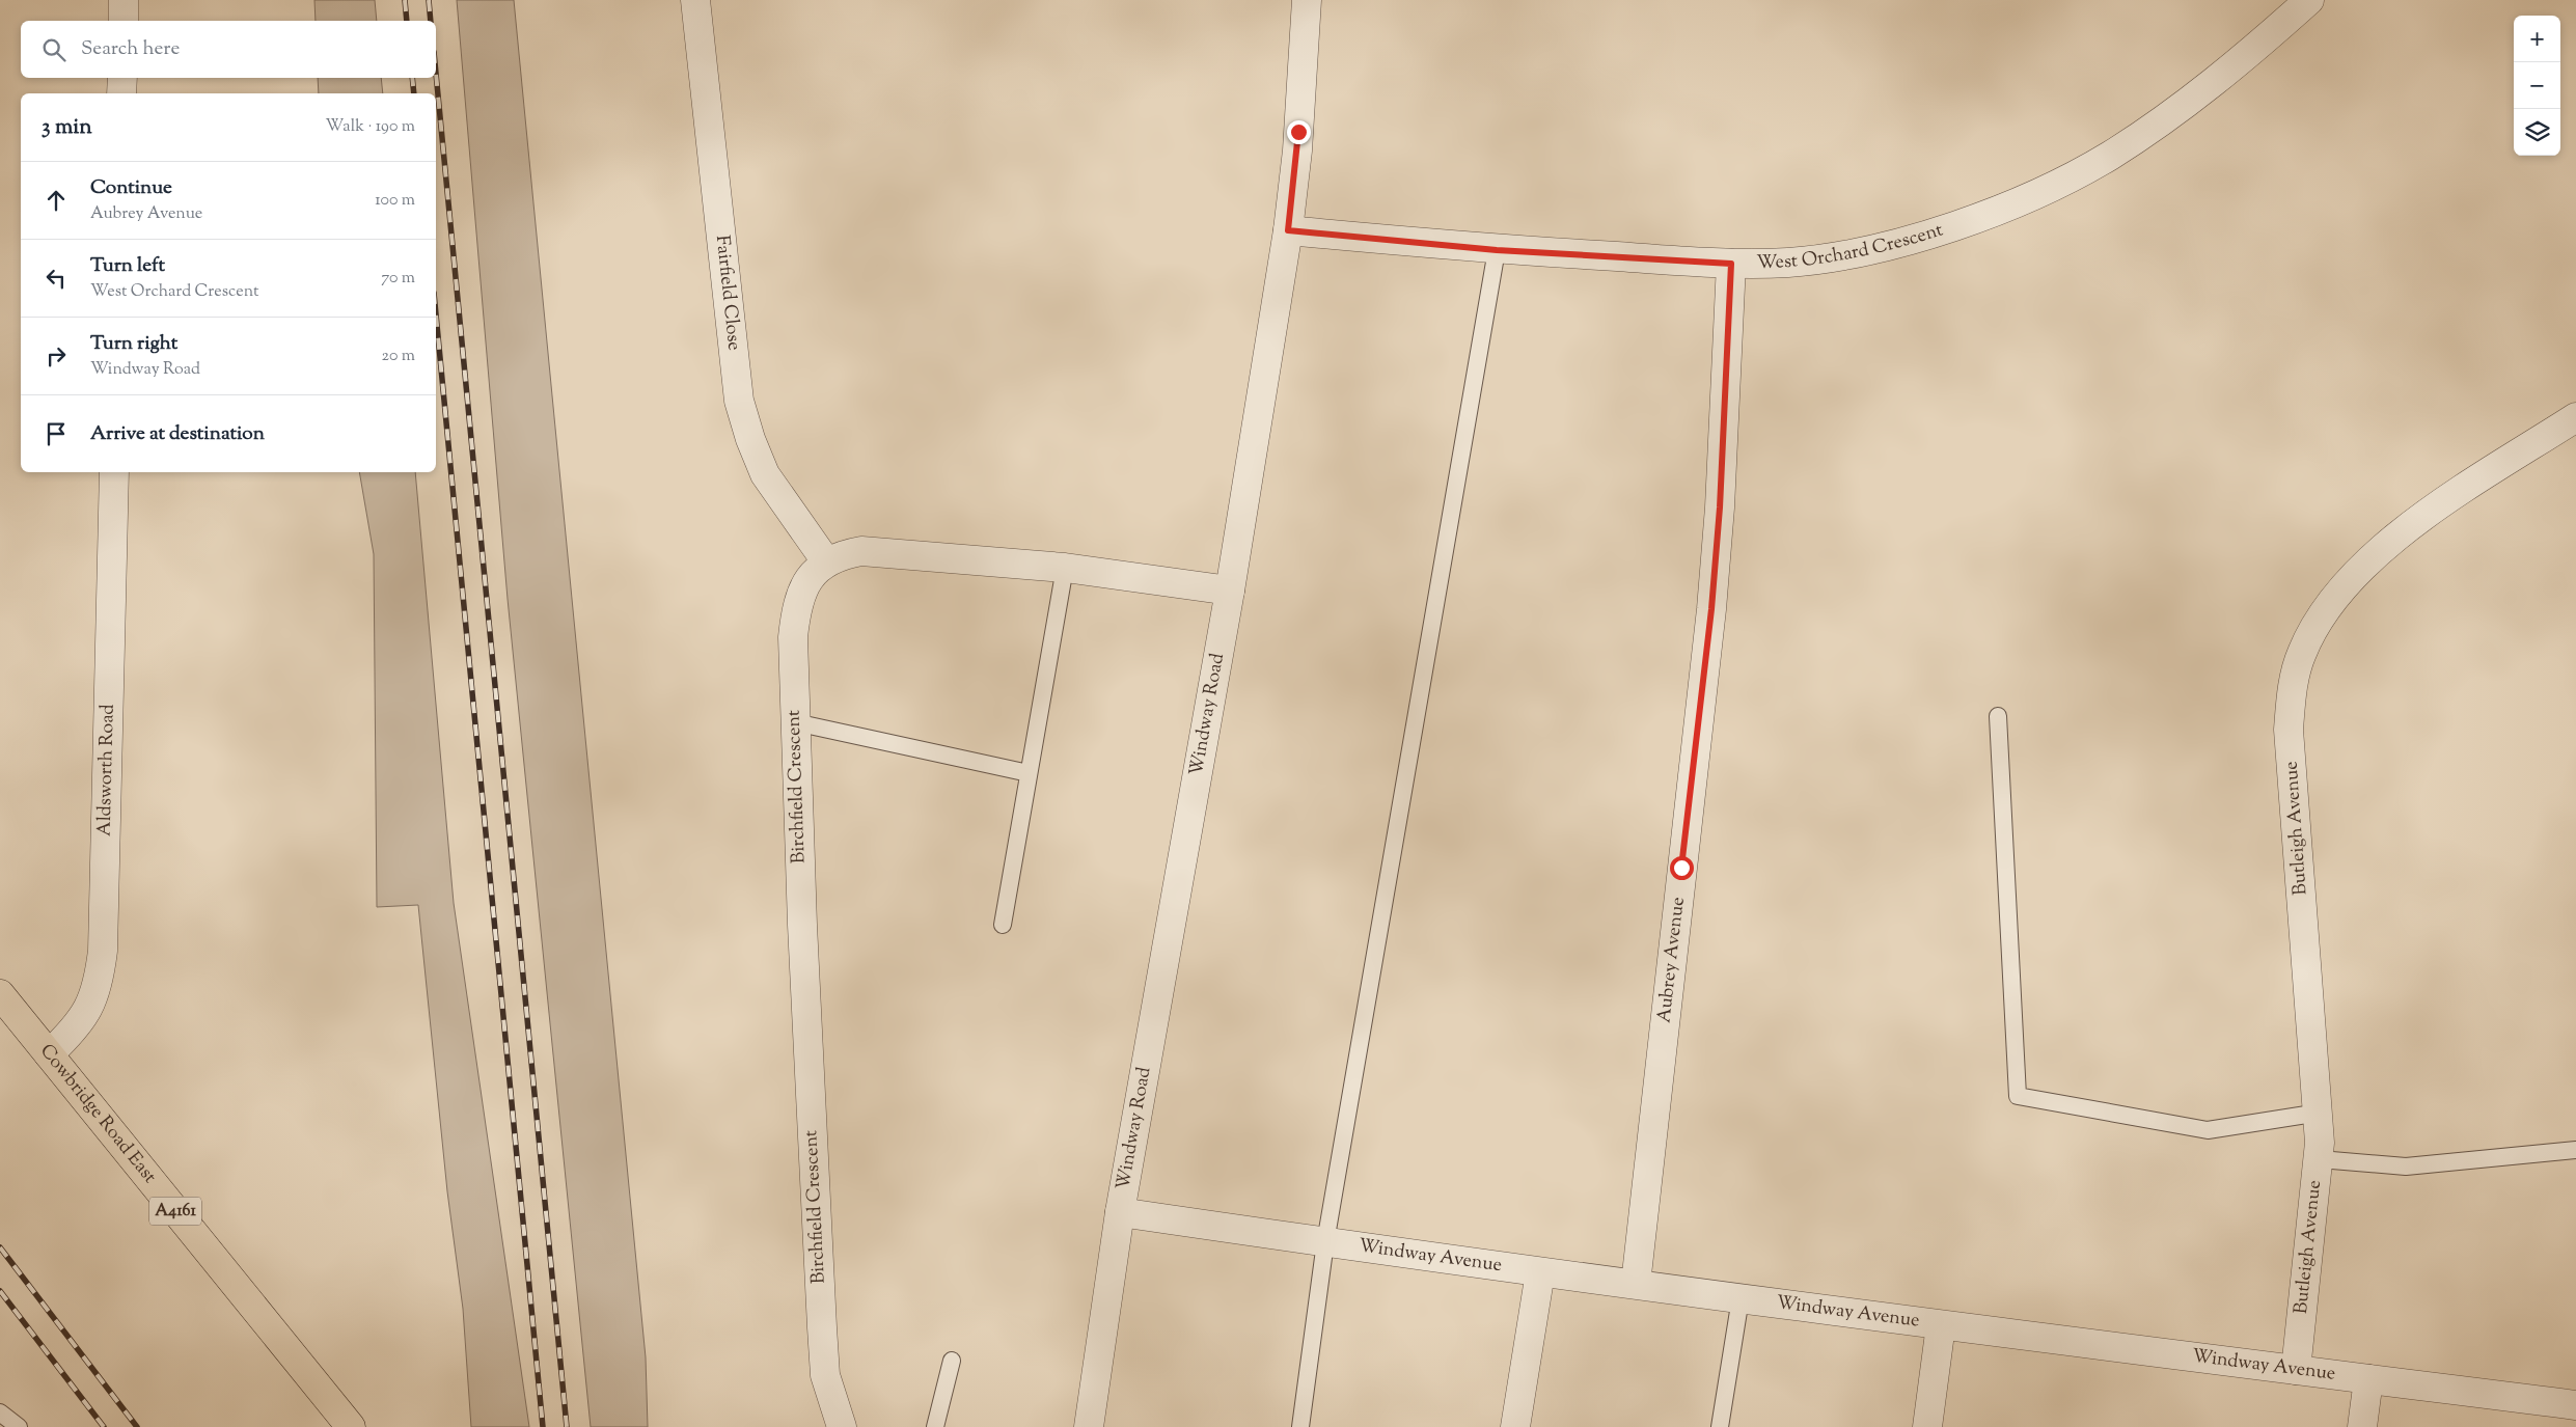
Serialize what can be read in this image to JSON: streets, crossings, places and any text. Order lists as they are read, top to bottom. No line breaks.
{"streets":{"main road":["Cowbridge Road East","A4161"],"street":["West Orchard Crescent","Fairfield Close","Windway Road","Aldsworth Road","Birchfield Crescent","Butleigh Avenue","Aubrey Avenue","Windway Avenue"]},"crossings":[["West Orchard Crescent","Windway Road"],["West Orchard Crescent","Aubrey Avenue"],["Fairfield Close","Birchfield Crescent"],["Windway Road","Birchfield Crescent"],["Windway Road","Windway Avenue"],["Aldsworth Road","Cowbridge Road East"],["Butleigh Avenue","Windway Avenue"],["Aubrey Avenue","Windway Avenue"]],"page":{"map_buttons":["+","−"],"search":"Search here","heading":["3 min","Walk · 190 m"],"list":[["Continue","Aubrey Avenue","100 m"],["Turn left","West Orchard Crescent","70 m"],["Turn right","Windway Road","20 m"],"Arrive at destination"]}}
